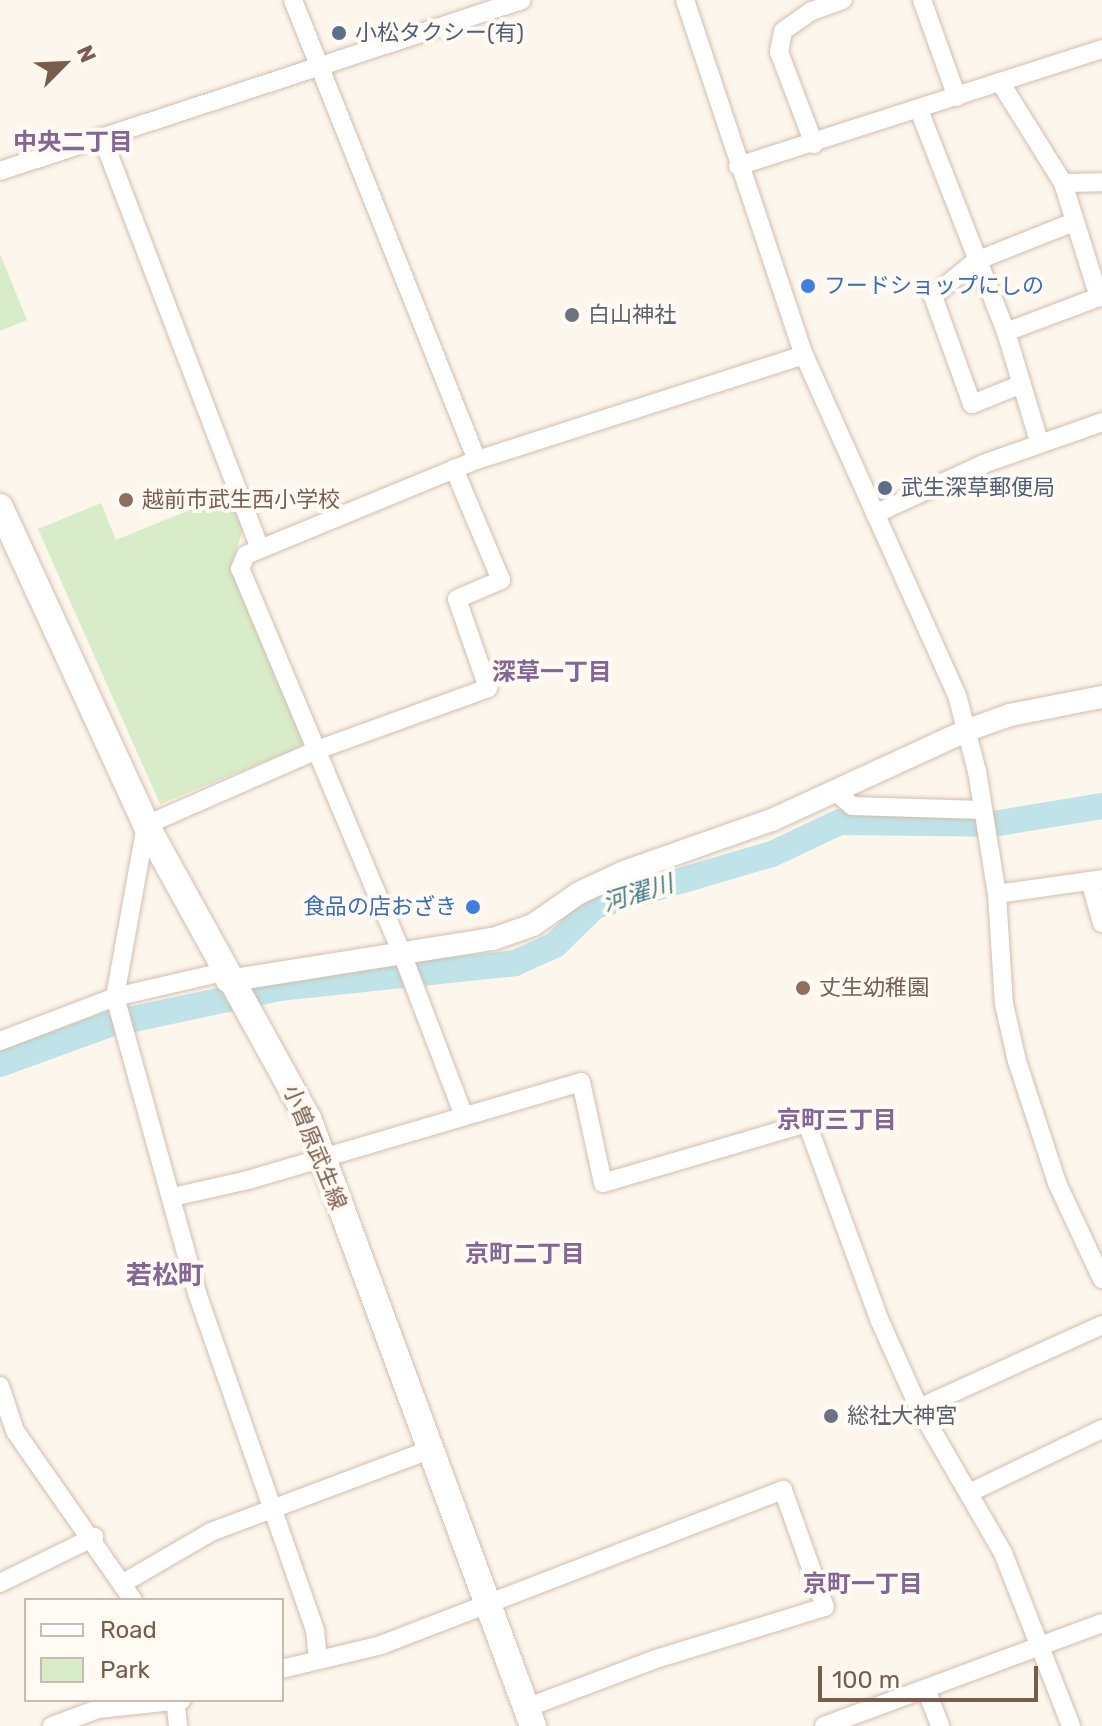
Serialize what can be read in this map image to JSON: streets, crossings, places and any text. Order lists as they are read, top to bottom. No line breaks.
{"streets":{"main road":["小曽原武生線"]},"districts":["中央二丁目","深草一丁目","京町三丁目","京町二丁目","若松町","京町一丁目"],"water":["河濯川"],"places":["小松タクシー(有)","フードショップにしの","白山神社","武生深草郵便局","越前市武生西小学校","食品の店おざき","丈生幼稚園","総社大神宮"],"legend":["Road","Park"],"scale_bar":"100 m","north":"top right"}
